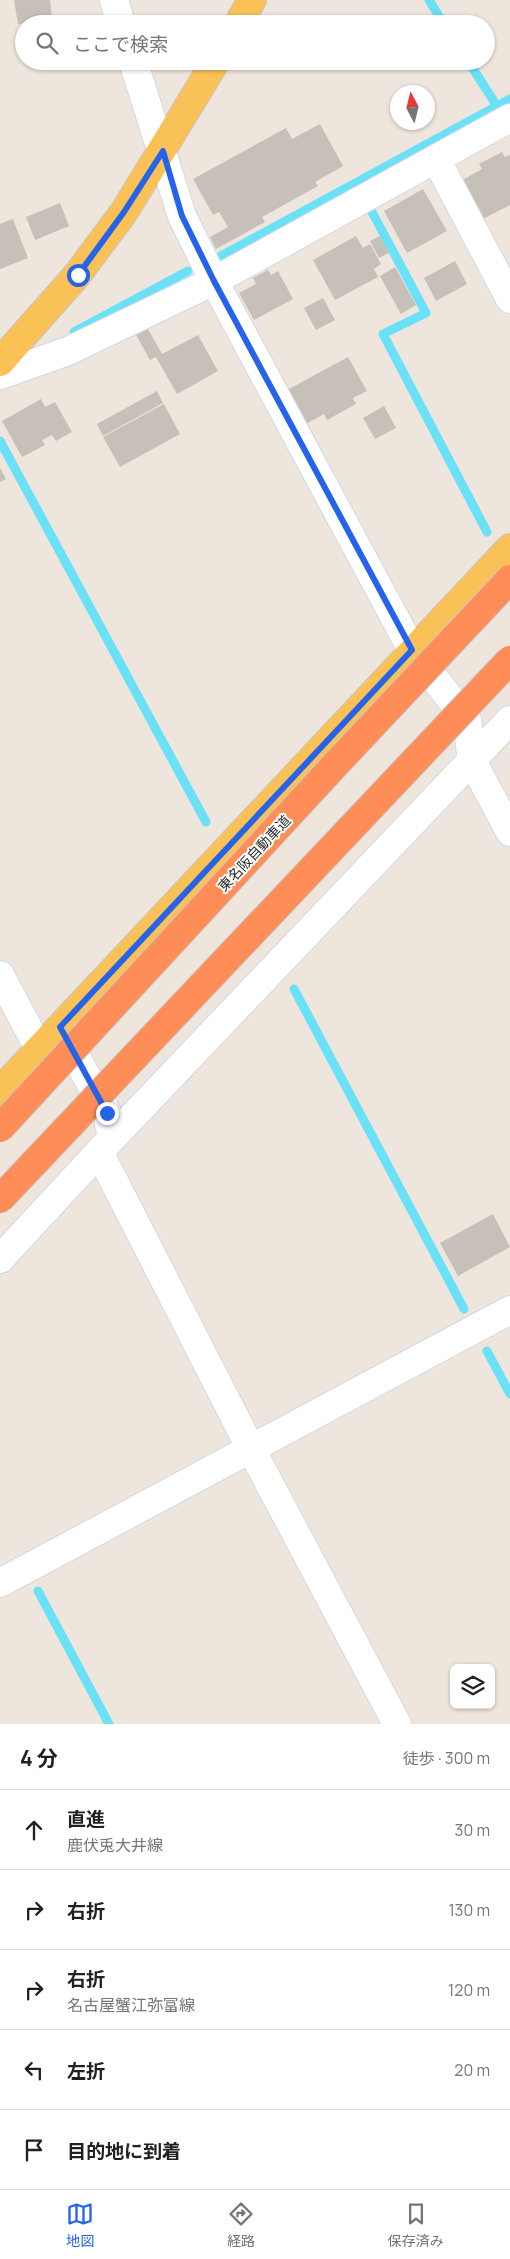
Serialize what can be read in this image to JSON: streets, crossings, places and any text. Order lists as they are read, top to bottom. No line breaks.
{"streets":{"highway":["東名阪自動車道"]},"north":"top","page":{"search":"ここで検索","heading":["4 分","徒歩 · 300 m"],"list":[["直進","鹿伏兎大井線","30 m"],["右折","130 m"],["右折","名古屋蟹江弥富線","120 m"],["左折","20 m"],"目的地に到着"],"nav":["地図","経路","保存済み"]}}
